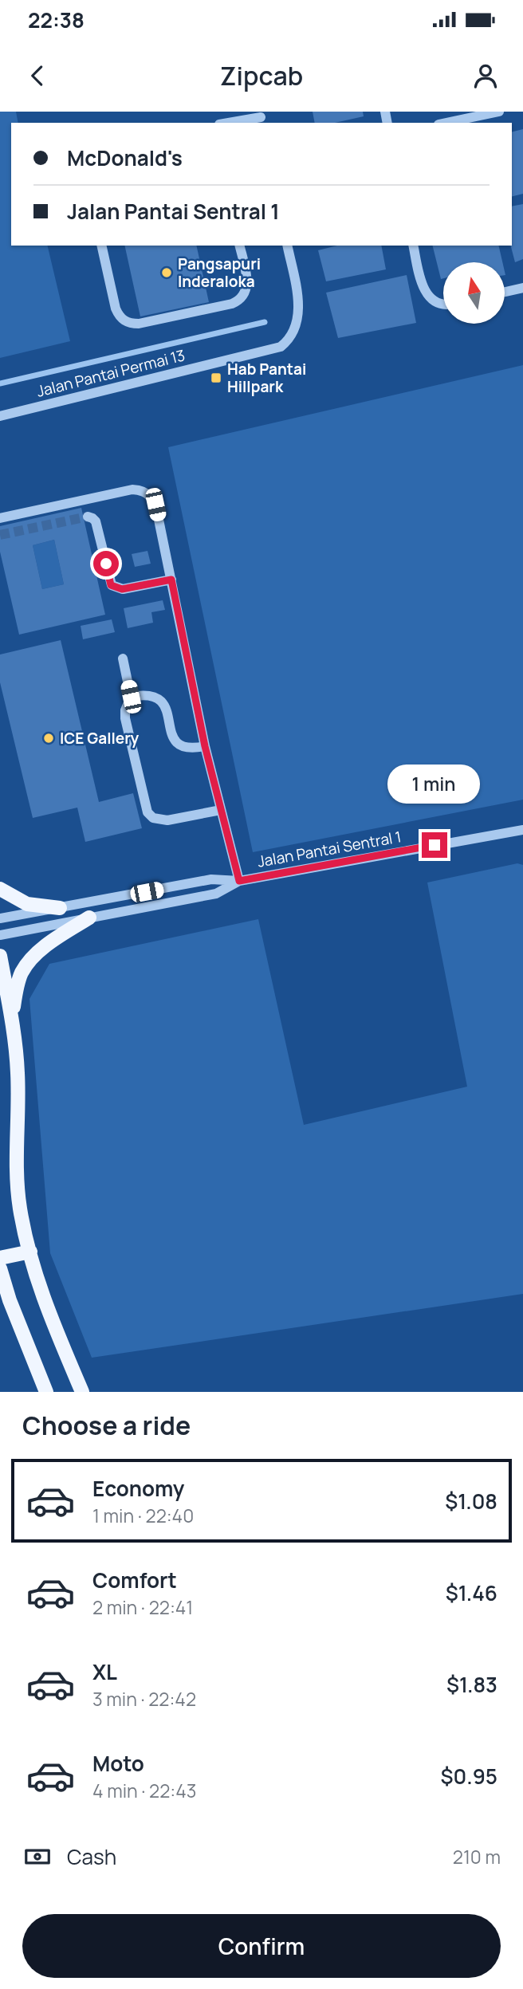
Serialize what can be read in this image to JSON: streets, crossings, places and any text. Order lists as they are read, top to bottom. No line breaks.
{"streets":{"street":["Jalan Pantai Permai 13","Jalan Pantai Sentral 1"]},"places":{"other":["Pangsapuri Inderaloka","ICE Gallery"],"transit":["Hab Pantai Hillpark"]},"north":"top","page":{"status":"22:38","header":"Zipcab","banner":["McDonald's","Jalan Pantai Sentral 1"],"bubble":"1 min","heading":"Choose a ride","list":[{"name":"Economy","note":"1 min · 22:40","value":"$1.08"},{"name":"Comfort","note":"2 min · 22:41","value":"$1.46"},{"name":"XL","note":"3 min · 22:42","value":"$1.83"},{"name":"Moto","note":"4 min · 22:43","value":"$0.95"}],"pay":["Cash","210 m"],"buttons":"Confirm"}}
